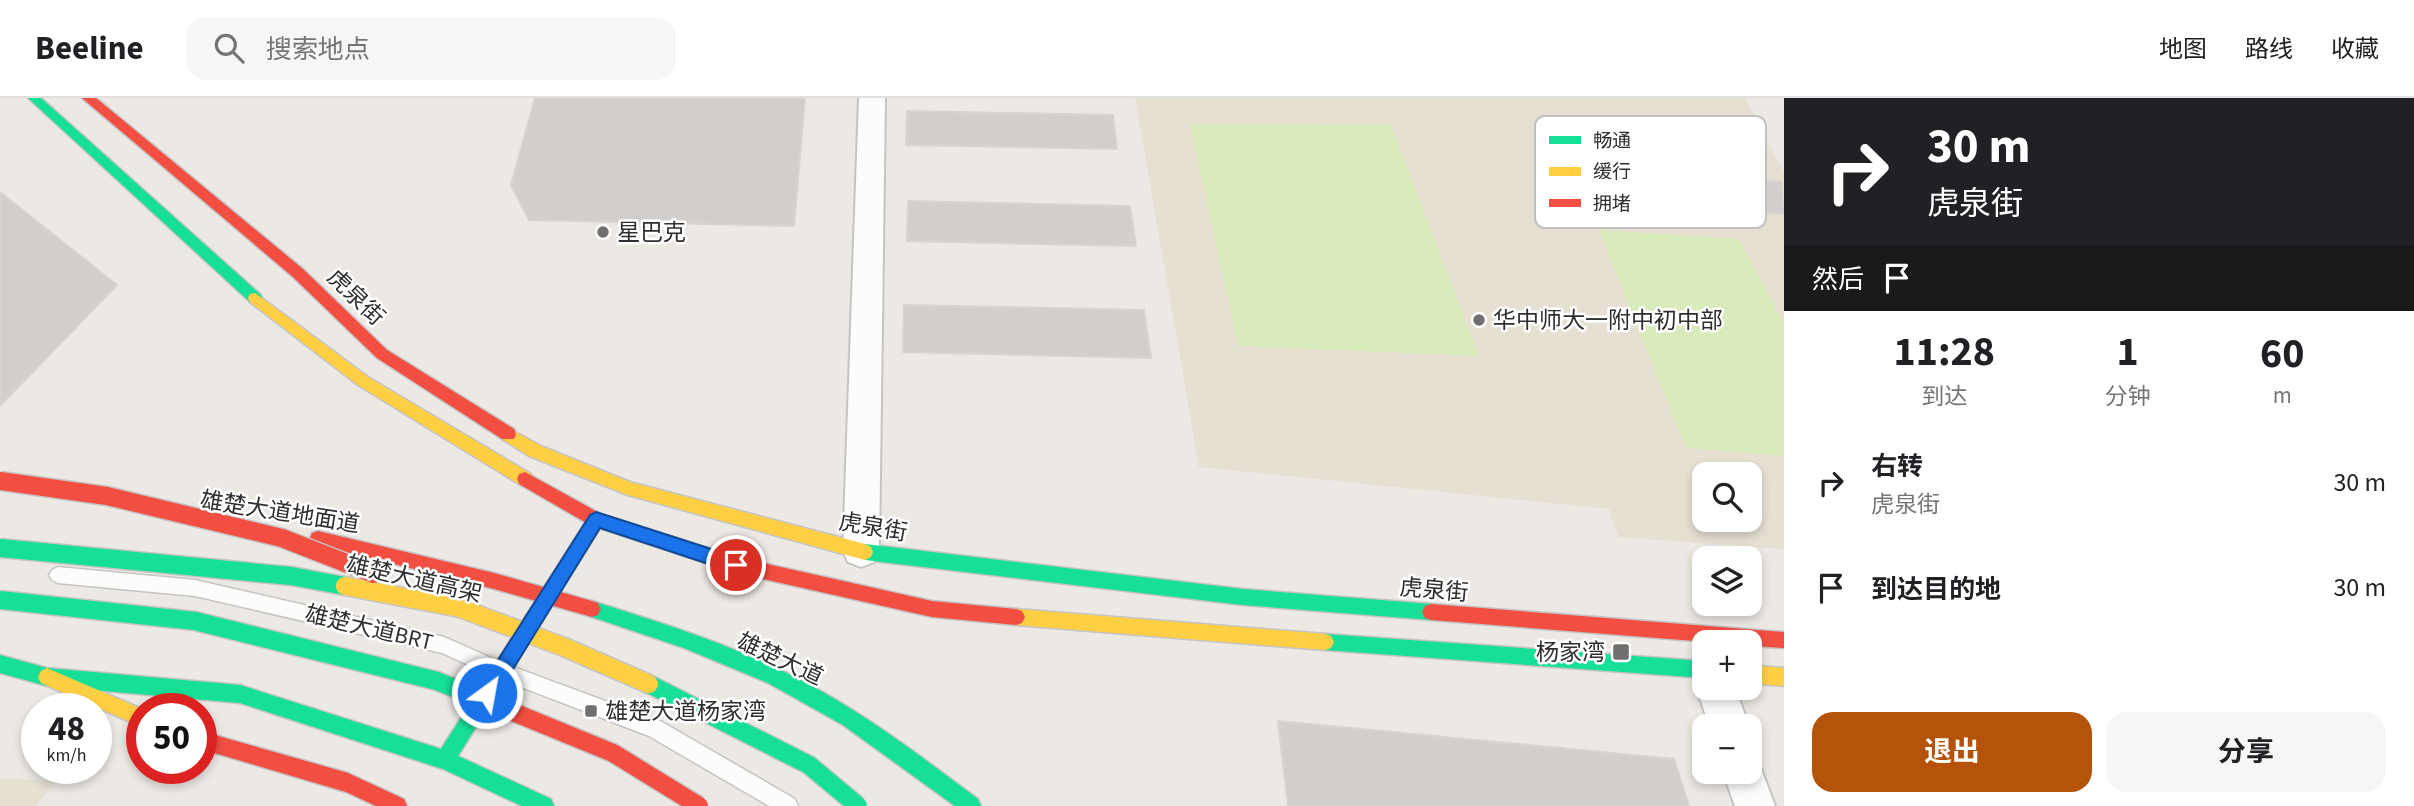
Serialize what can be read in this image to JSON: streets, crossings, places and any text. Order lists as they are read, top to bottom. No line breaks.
{"streets":{"main road":["虎泉街","雄楚大道地面道","雄楚大道高架","雄楚大道"],"lane":["雄楚大道BRT"]},"crossings":[["雄楚大道地面道","雄楚大道"]],"places":{"other":["星巴克","华中师大一附中初中部"],"transit":["杨家湾","雄楚大道杨家湾"]},"legend":["畅通","缓行","拥堵"],"page":{"header":"Beeline","search":"搜索地点","nav":["地图","路线","收藏"],"turn":["30 m","虎泉街"],"then":"然后","eta":["11:28","到达","1","分钟","60","m"],"list":[{"name":"右转","note":"虎泉街","value":"30 m"},{"name":"到达目的地","value":"30 m"}],"map_buttons":["+","−"],"speed":"48 km/h","limit":"50","buttons":["退出","分享"]}}
